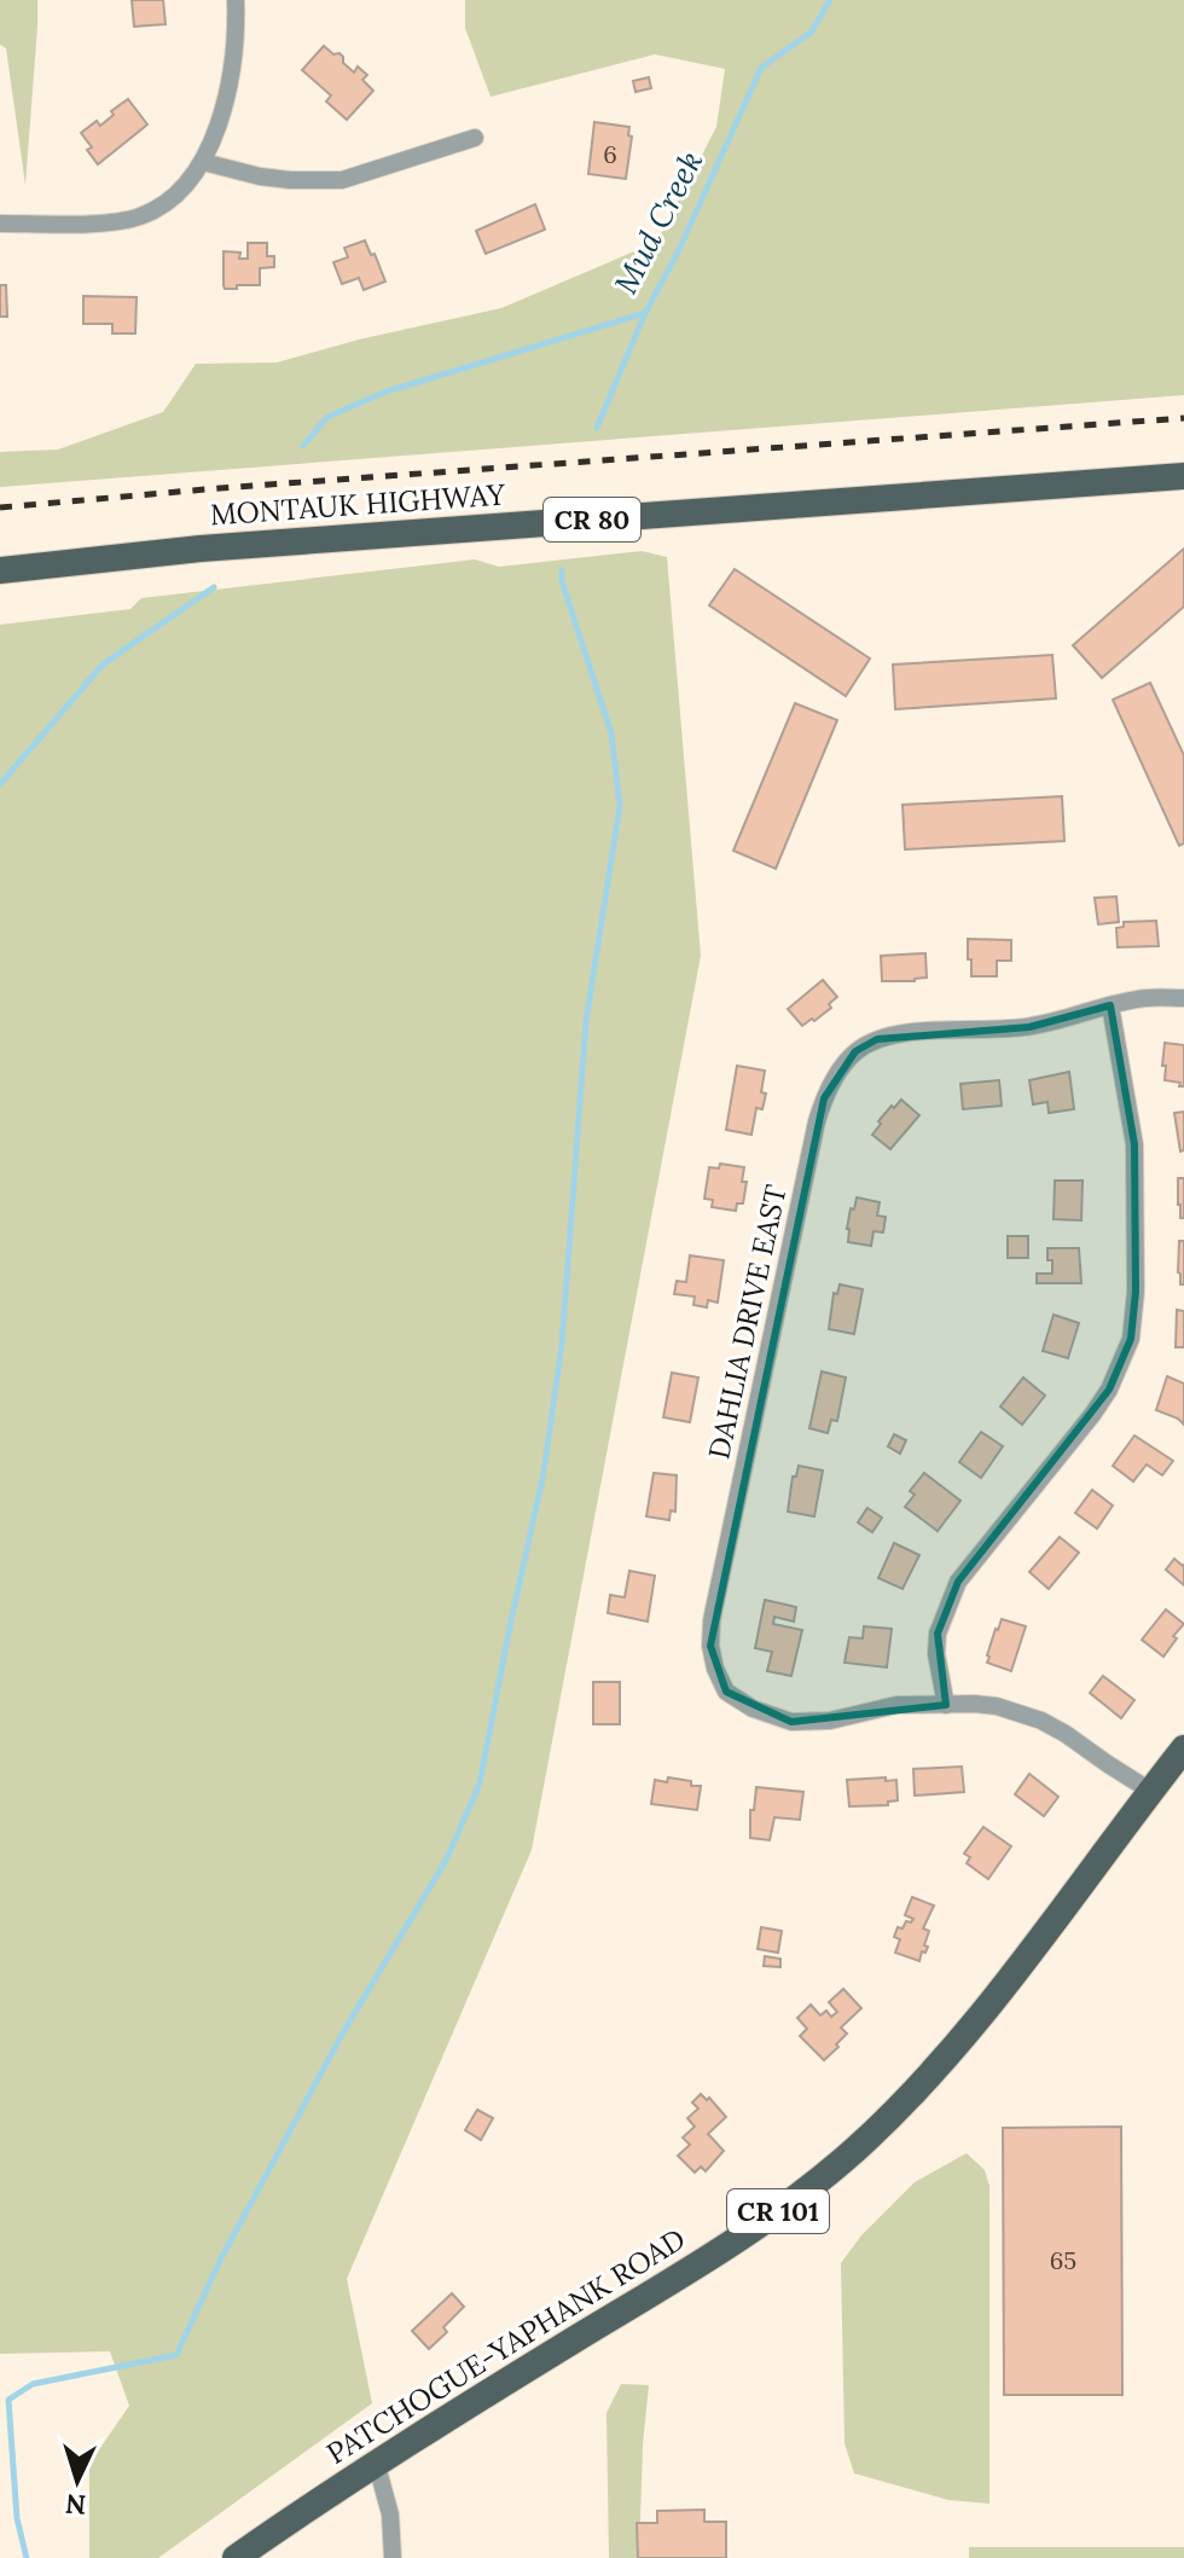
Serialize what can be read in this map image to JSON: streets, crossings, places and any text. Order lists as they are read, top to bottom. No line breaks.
{"streets":{"main road":["MONTAUK HIGHWAY","CR 80","CR 101","PATCHOGUE-YAPHANK ROAD"],"street":["DAHLIA DRIVE EAST"]},"crossings":[["DAHLIA DRIVE EAST","PATCHOGUE-YAPHANK ROAD"]],"water":["Mud Creek"],"house_numbers":["6","65"],"north":"bottom"}
